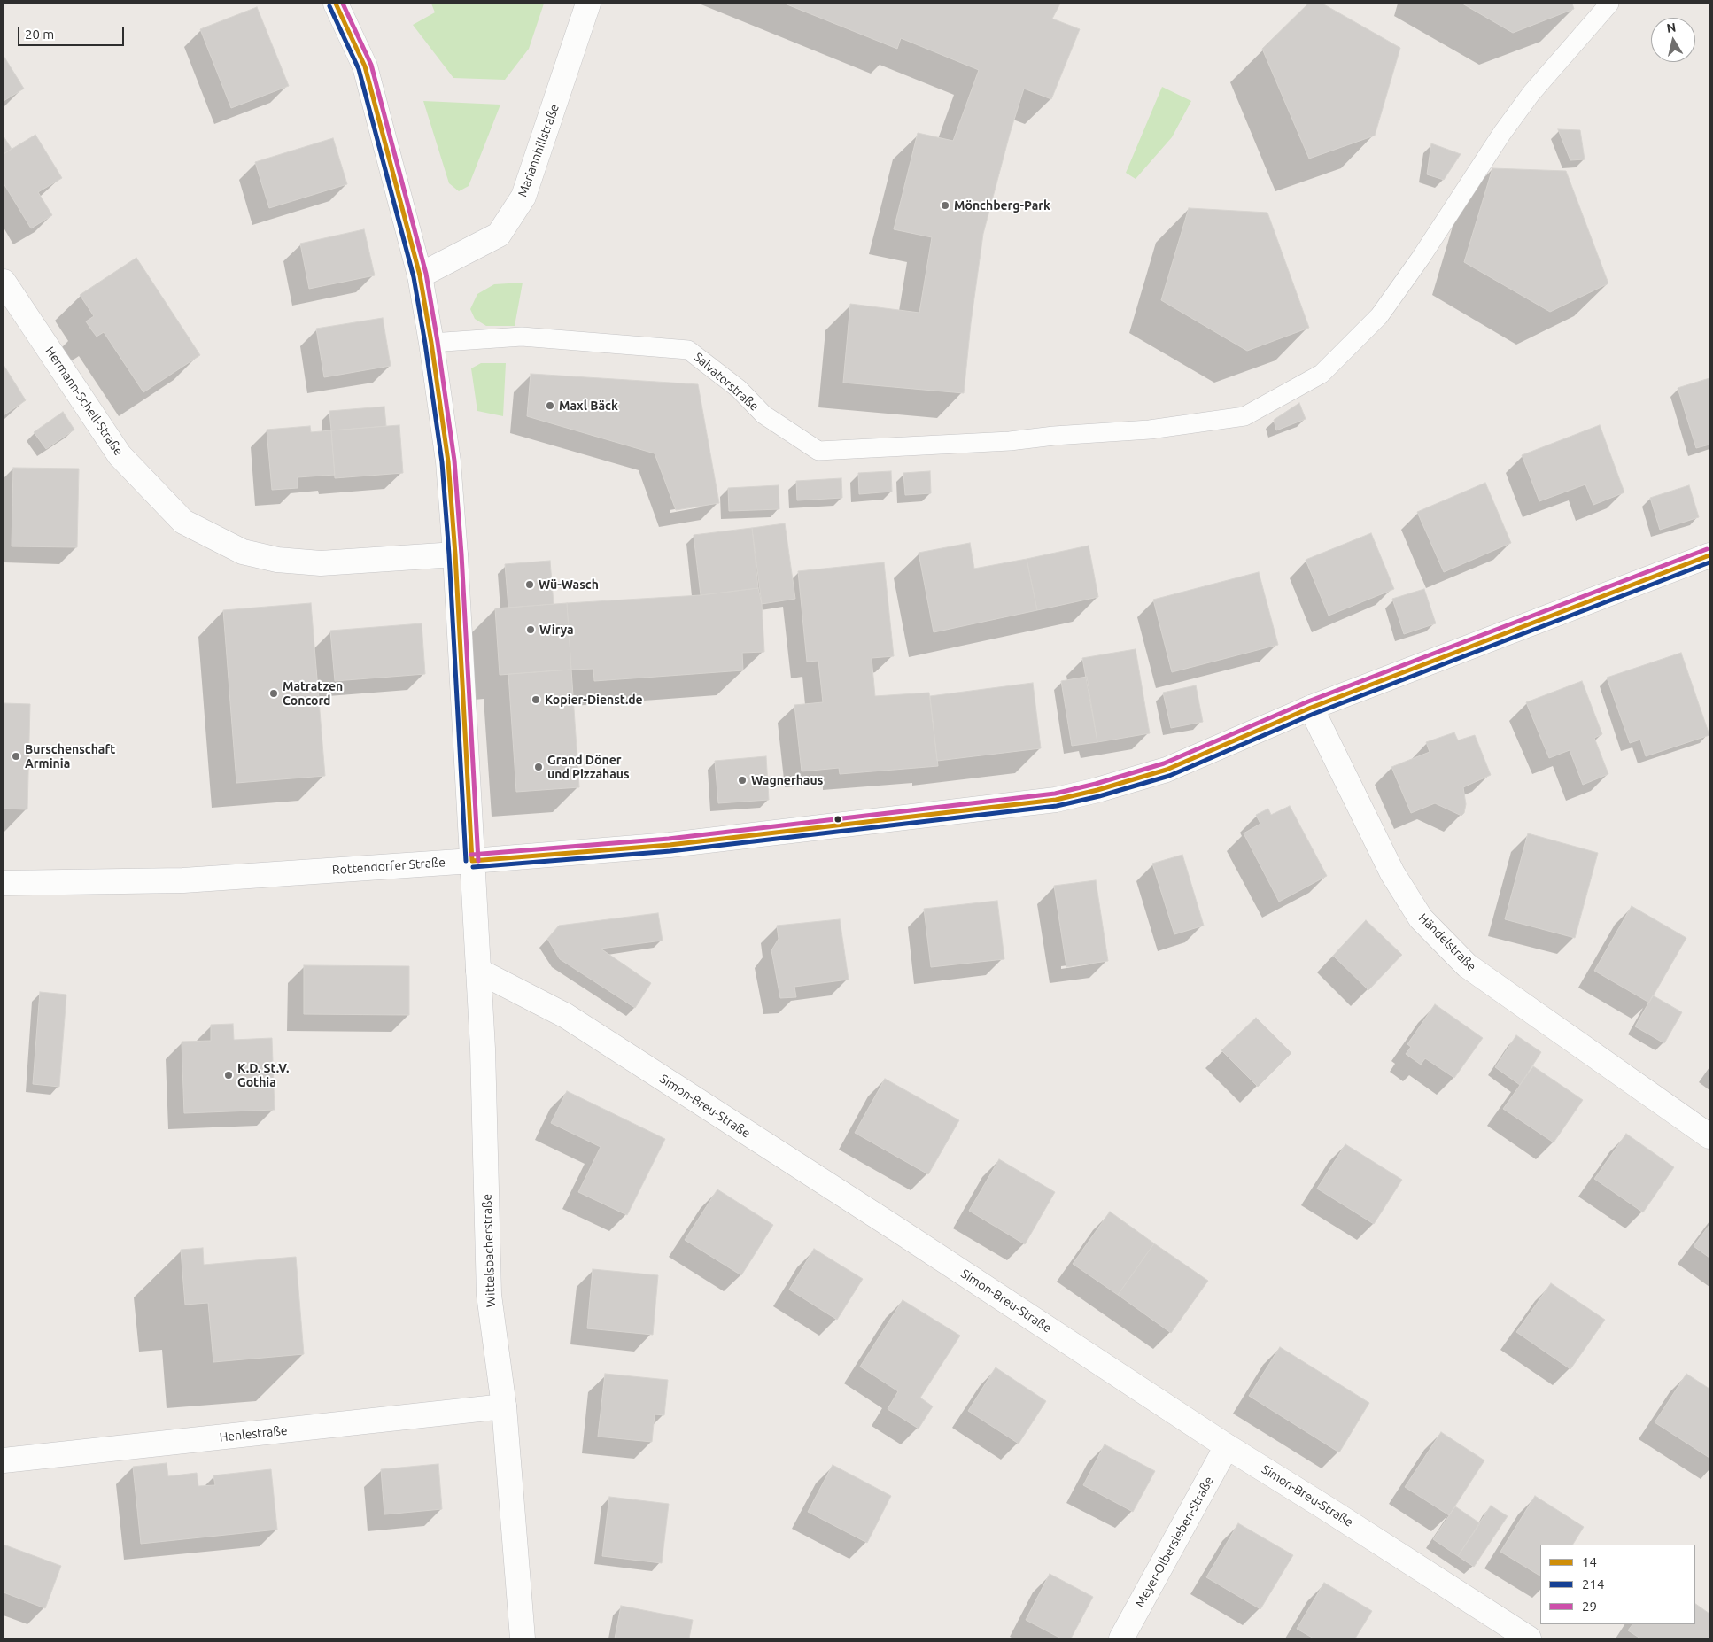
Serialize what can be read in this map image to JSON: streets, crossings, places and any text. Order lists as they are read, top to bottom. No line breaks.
{"streets":{"street":["Mariannhillstraße","Hermann-Schell-Straße","Rottendorfer Straße","Händelstraße","Simon-Breu-Straße","Wittelsbacherstraße","Henlestraße","Meyer-Olbersleben-Straße"],"lane":["Salvatorstraße"]},"crossings":[["Rottendorfer Straße","Händelstraße"],["Rottendorfer Straße","Wittelsbacherstraße"],["Simon-Breu-Straße","Wittelsbacherstraße"],["Simon-Breu-Straße","Meyer-Olbersleben-Straße"],["Wittelsbacherstraße","Henlestraße"]],"places":["Mönchberg-Park","Maxl Bäck","Wü-Wasch","Wirya","Matratzen Concord","Kopier-Dienst.de","Burschenschaft Arminia","Grand Döner und Pizzahaus","Wagnerhaus","K.D. St.V. Gothia"],"lines":["transit line 14","transit line 29","transit line 214"],"legend":["14","214","29"],"scale_bar":"20 m","north":"top"}
